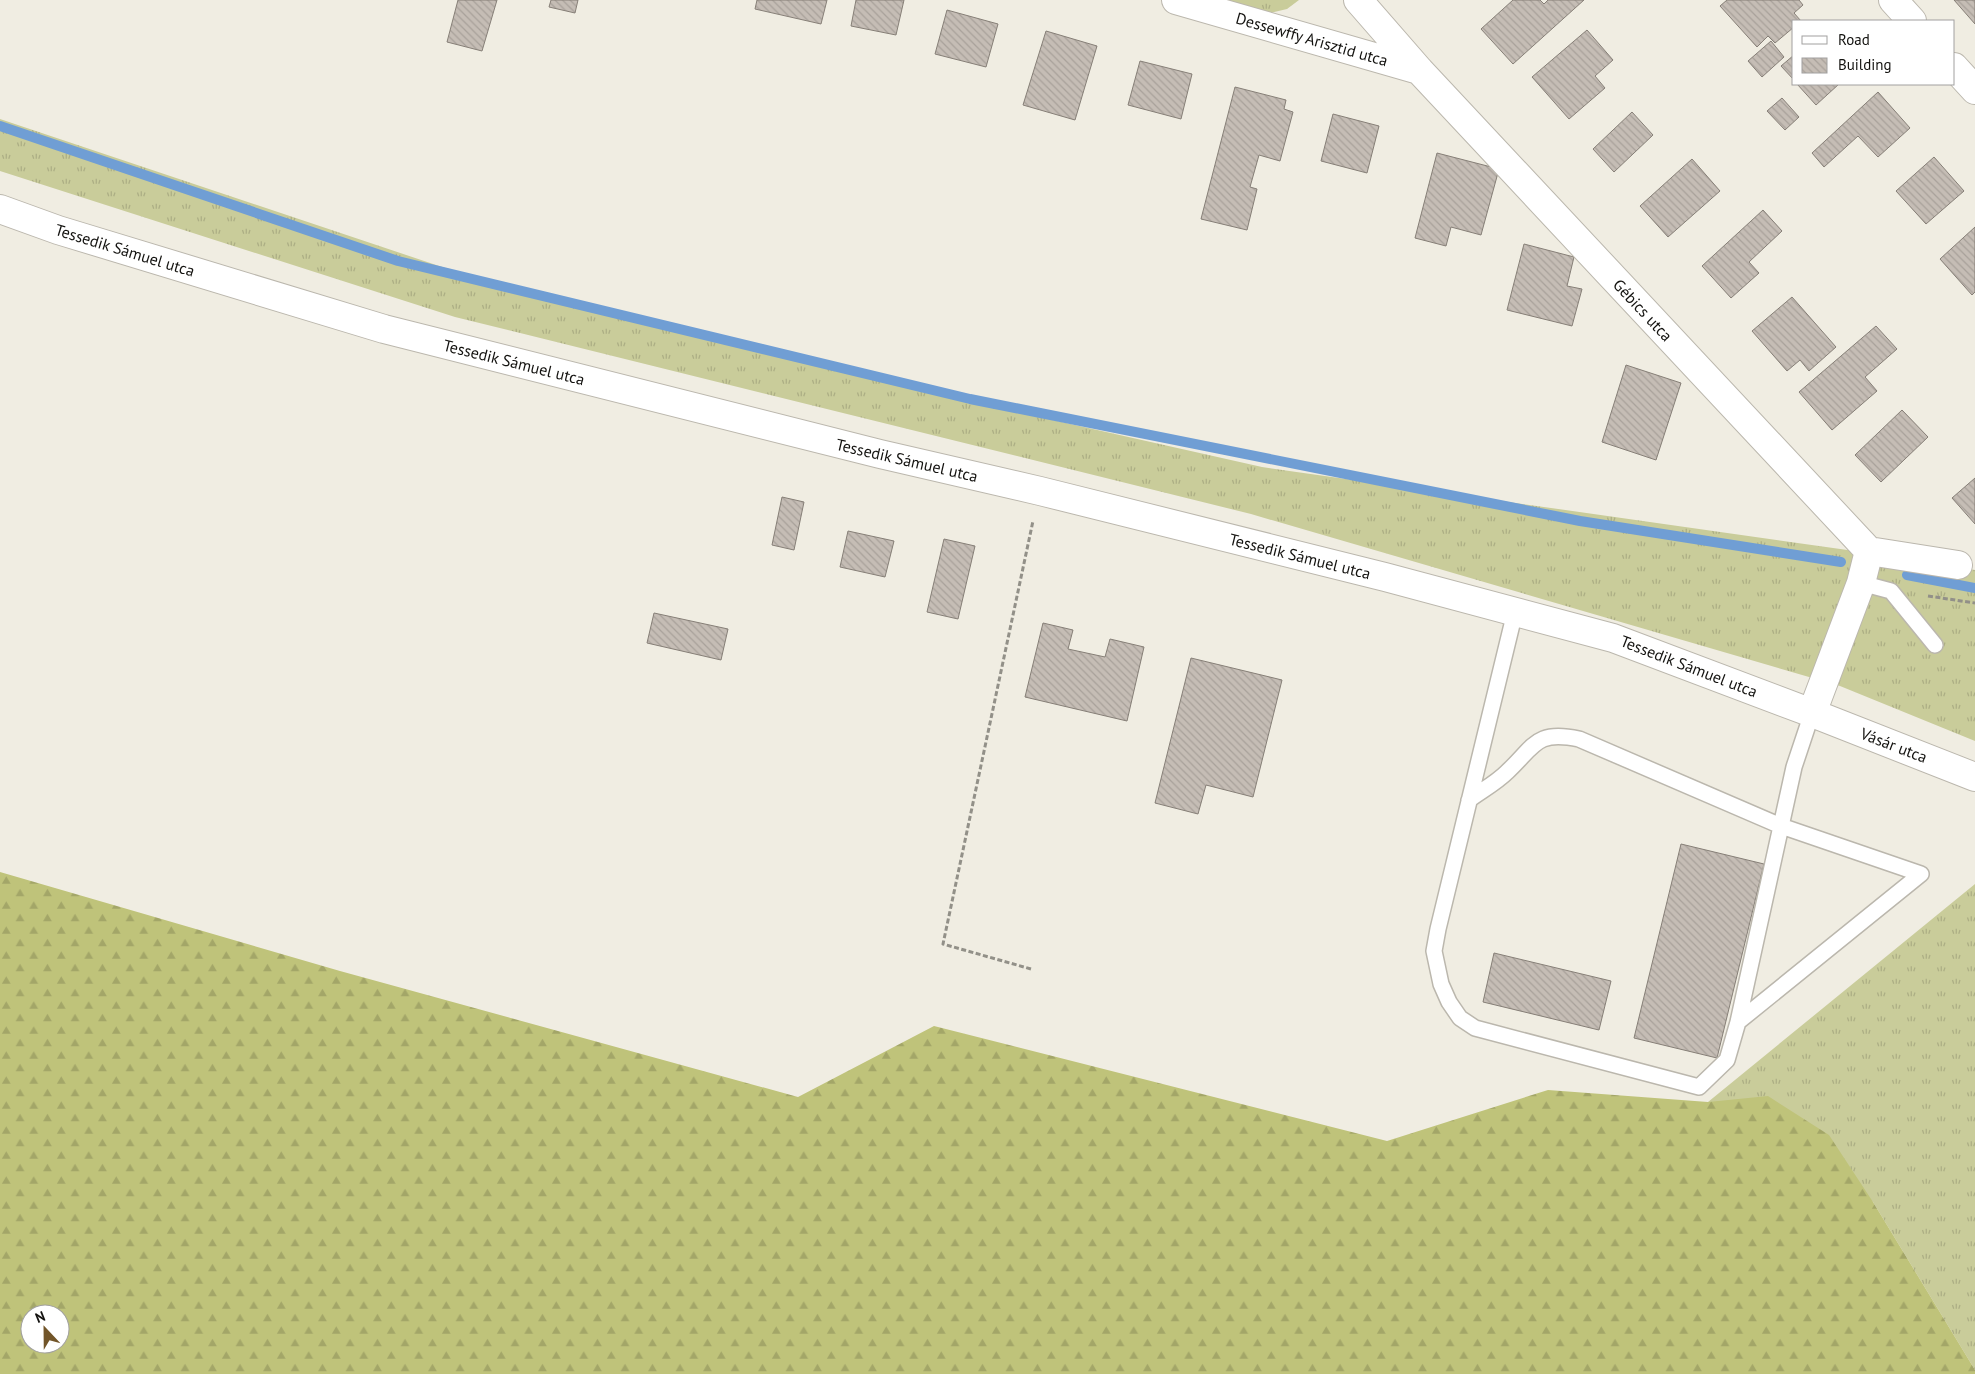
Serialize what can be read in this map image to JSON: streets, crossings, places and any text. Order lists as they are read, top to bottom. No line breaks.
{"streets":{"street":["Dessewffy Arisztid utca","Tessedik Sámuel utca","Gébics utca","Vásár utca"]},"crossings":[["Dessewffy Arisztid utca","Gébics utca"],["Tessedik Sámuel utca","Vásár utca"]],"legend":["Road","Building"],"north":"top"}
